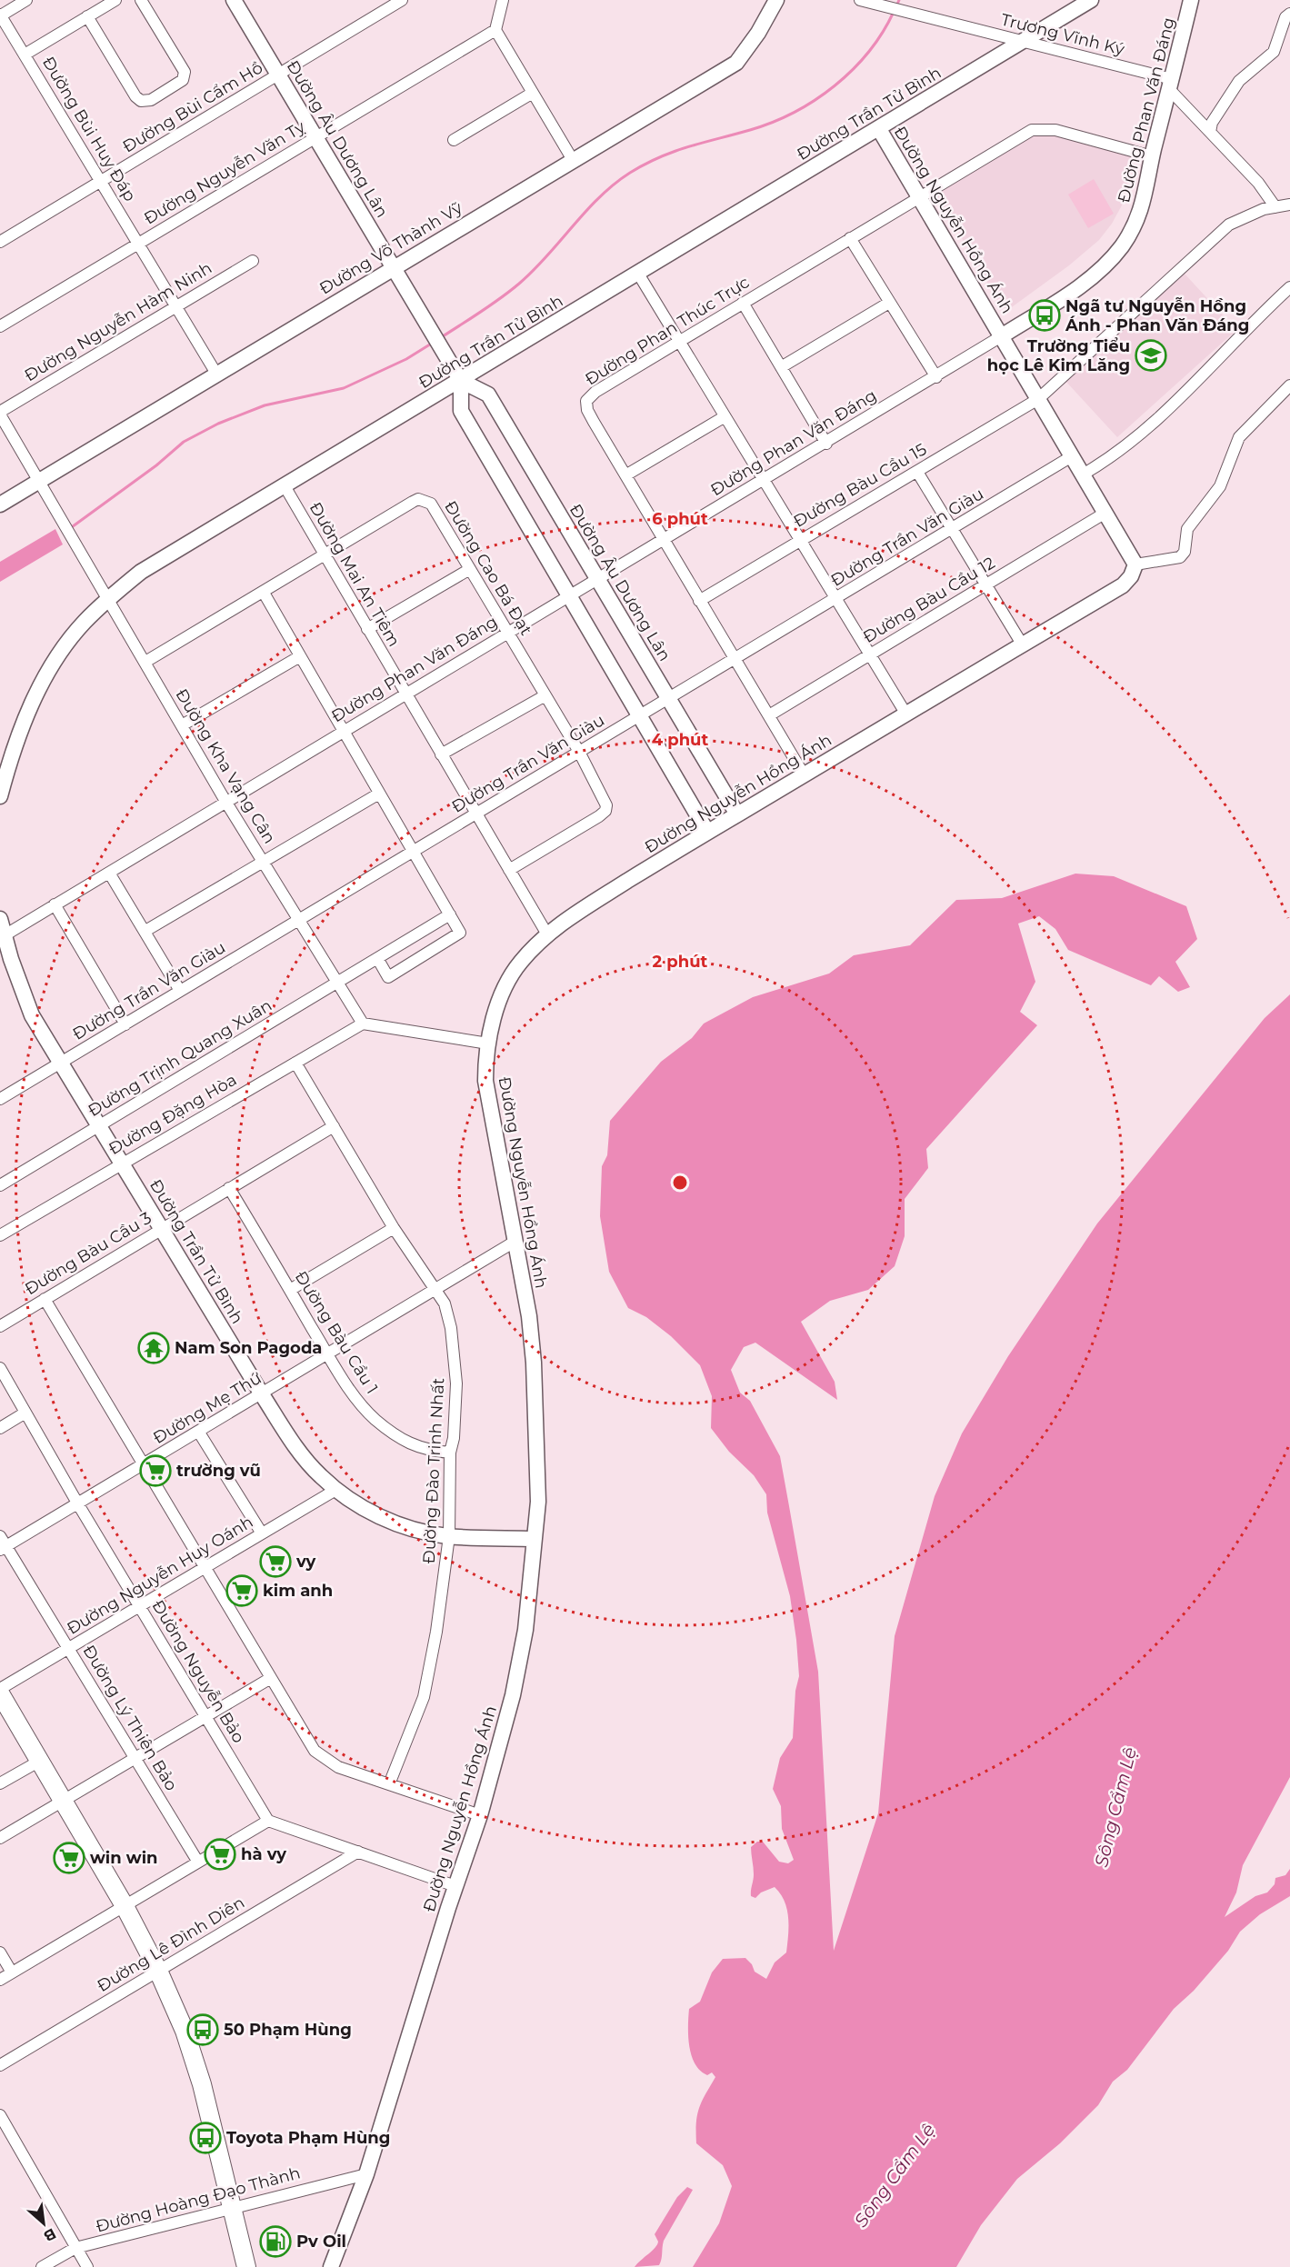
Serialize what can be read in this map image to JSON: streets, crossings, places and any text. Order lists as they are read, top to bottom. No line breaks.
{"streets":{"street":["Trương Vĩnh Ký","Đường Bùi Cẩm Hồ","Đường Phan Văn Đáng","Đường Trần Tử Bình","Đường Bùi Huy Đáp","Đường Âu Dương Lân","Đường Nguyễn Văn Tỵ","Đường Nguyễn Hồng Ánh","Đường Võ Thành Vỹ","Đường Nguyễn Hàm Ninh","Đường Phan Thúc Trực","Đường Bàu Cầu 15","Đường Trần Văn Giàu","Đường Cao Bá Đạt","Đường Mai An Tiêm","Đường Bàu Cầu 12","Đường Kha Vạng Cân","Đường Trịnh Quang Xuân","Đường Đặng Hòa","Đường Bàu Cầu 3","Đường Bàu Cầu 1","Đường Mẹ Thứ","Đường Đào Trinh Nhất","Đường Nguyễn Huy Oánh","Đường Nguyễn Bảo","Đường Lý Thiên Bảo","Đường Lê Đình Diên","Đường Hoàng Đạo Thành"]},"crossings":[["Trương Vĩnh Ký","Đường Phan Văn Đáng"],["Trương Vĩnh Ký","Đường Trần Tử Bình"],["Đường Bùi Cẩm Hồ","Đường Bùi Huy Đáp"],["Đường Bùi Cẩm Hồ","Đường Âu Dương Lân"],["Đường Phan Văn Đáng","Đường Trần Tử Bình"],["Đường Phan Văn Đáng","Đường Âu Dương Lân"],["Đường Phan Văn Đáng","Đường Nguyễn Hồng Ánh"],["Đường Phan Văn Đáng","Đường Phan Thúc Trực"],["Đường Phan Văn Đáng","Đường Cao Bá Đạt"],["Đường Phan Văn Đáng","Đường Mai An Tiêm"],["Đường Phan Văn Đáng","Đường Kha Vạng Cân"],["Đường Trần Tử Bình","Đường Âu Dương Lân"],["Đường Trần Tử Bình","Đường Nguyễn Hồng Ánh"],["Đường Trần Tử Bình","Đường Trần Văn Giàu"],["Đường Trần Tử Bình","Đường Mai An Tiêm"],["Đường Trần Tử Bình","Đường Kha Vạng Cân"],["Đường Trần Tử Bình","Đường Trịnh Quang Xuân"],["Đường Trần Tử Bình","Đường Đặng Hòa"],["Đường Trần Tử Bình","Đường Bàu Cầu 3"],["Đường Trần Tử Bình","Đường Mẹ Thứ"],["Đường Trần Tử Bình","Đường Đào Trinh Nhất"],["Đường Trần Tử Bình","Đường Nguyễn Huy Oánh"],["Đường Bùi Huy Đáp","Đường Nguyễn Văn Tỵ"],["Đường Bùi Huy Đáp","Đường Võ Thành Vỹ"],["Đường Bùi Huy Đáp","Đường Nguyễn Hàm Ninh"],["Đường Âu Dương Lân","Đường Nguyễn Văn Tỵ"],["Đường Âu Dương Lân","Đường Nguyễn Hồng Ánh"],["Đường Âu Dương Lân","Đường Võ Thành Vỹ"],["Đường Âu Dương Lân","Đường Trần Văn Giàu"],["Đường Nguyễn Hồng Ánh","Đường Phan Thúc Trực"],["Đường Nguyễn Hồng Ánh","Đường Bàu Cầu 15"],["Đường Nguyễn Hồng Ánh","Đường Trần Văn Giàu"],["Đường Nguyễn Hồng Ánh","Đường Mai An Tiêm"],["Đường Nguyễn Hồng Ánh","Đường Bàu Cầu 12"],["Đường Nguyễn Hồng Ánh","Đường Mẹ Thứ"],["Đường Nguyễn Hồng Ánh","Đường Hoàng Đạo Thành"],["Đường Võ Thành Vỹ","Đường Kha Vạng Cân"],["Đường Nguyễn Hàm Ninh","Đường Kha Vạng Cân"],["Đường Phan Thúc Trực","Đường Bàu Cầu 15"],["Đường Phan Thúc Trực","Đường Trần Văn Giàu"],["Đường Phan Thúc Trực","Đường Bàu Cầu 12"],["Đường Trần Văn Giàu","Đường Cao Bá Đạt"],["Đường Trần Văn Giàu","Đường Mai An Tiêm"],["Đường Trần Văn Giàu","Đường Kha Vạng Cân"],["Đường Cao Bá Đạt","Đường Mai An Tiêm"],["Đường Cao Bá Đạt","Đường Kha Vạng Cân"],["Đường Kha Vạng Cân","Đường Trịnh Quang Xuân"],["Đường Kha Vạng Cân","Đường Đặng Hòa"],["Đường Đặng Hòa","Đường Đào Trinh Nhất"],["Đường Bàu Cầu 3","Đường Bàu Cầu 1"],["Đường Bàu Cầu 3","Đường Đào Trinh Nhất"],["Đường Bàu Cầu 1","Đường Mẹ Thứ"],["Đường Bàu Cầu 1","Đường Đào Trinh Nhất"],["Đường Mẹ Thứ","Đường Đào Trinh Nhất"],["Đường Mẹ Thứ","Đường Nguyễn Bảo"],["Đường Mẹ Thứ","Đường Lý Thiên Bảo"],["Đường Nguyễn Huy Oánh","Đường Nguyễn Bảo"],["Đường Nguyễn Huy Oánh","Đường Lý Thiên Bảo"]],"water":["Sông Cẩm Lệ"],"places":{"bus stop":["Ngã tư Nguyễn Hồng Ánh - Phan Văn Đáng","50 Phạm Hùng","Toyota Phạm Hùng"],"school or university":["Trường Tiểu học Lê Kim Lăng"],"temple":["Nam Son Pagoda"],"supermarket":["trường vũ","vy","kim anh","hà vy","win win"],"fuel station":["Pv Oil"]},"north":"bottom right","rings":["6 phút","4 phút","2 phút"]}
